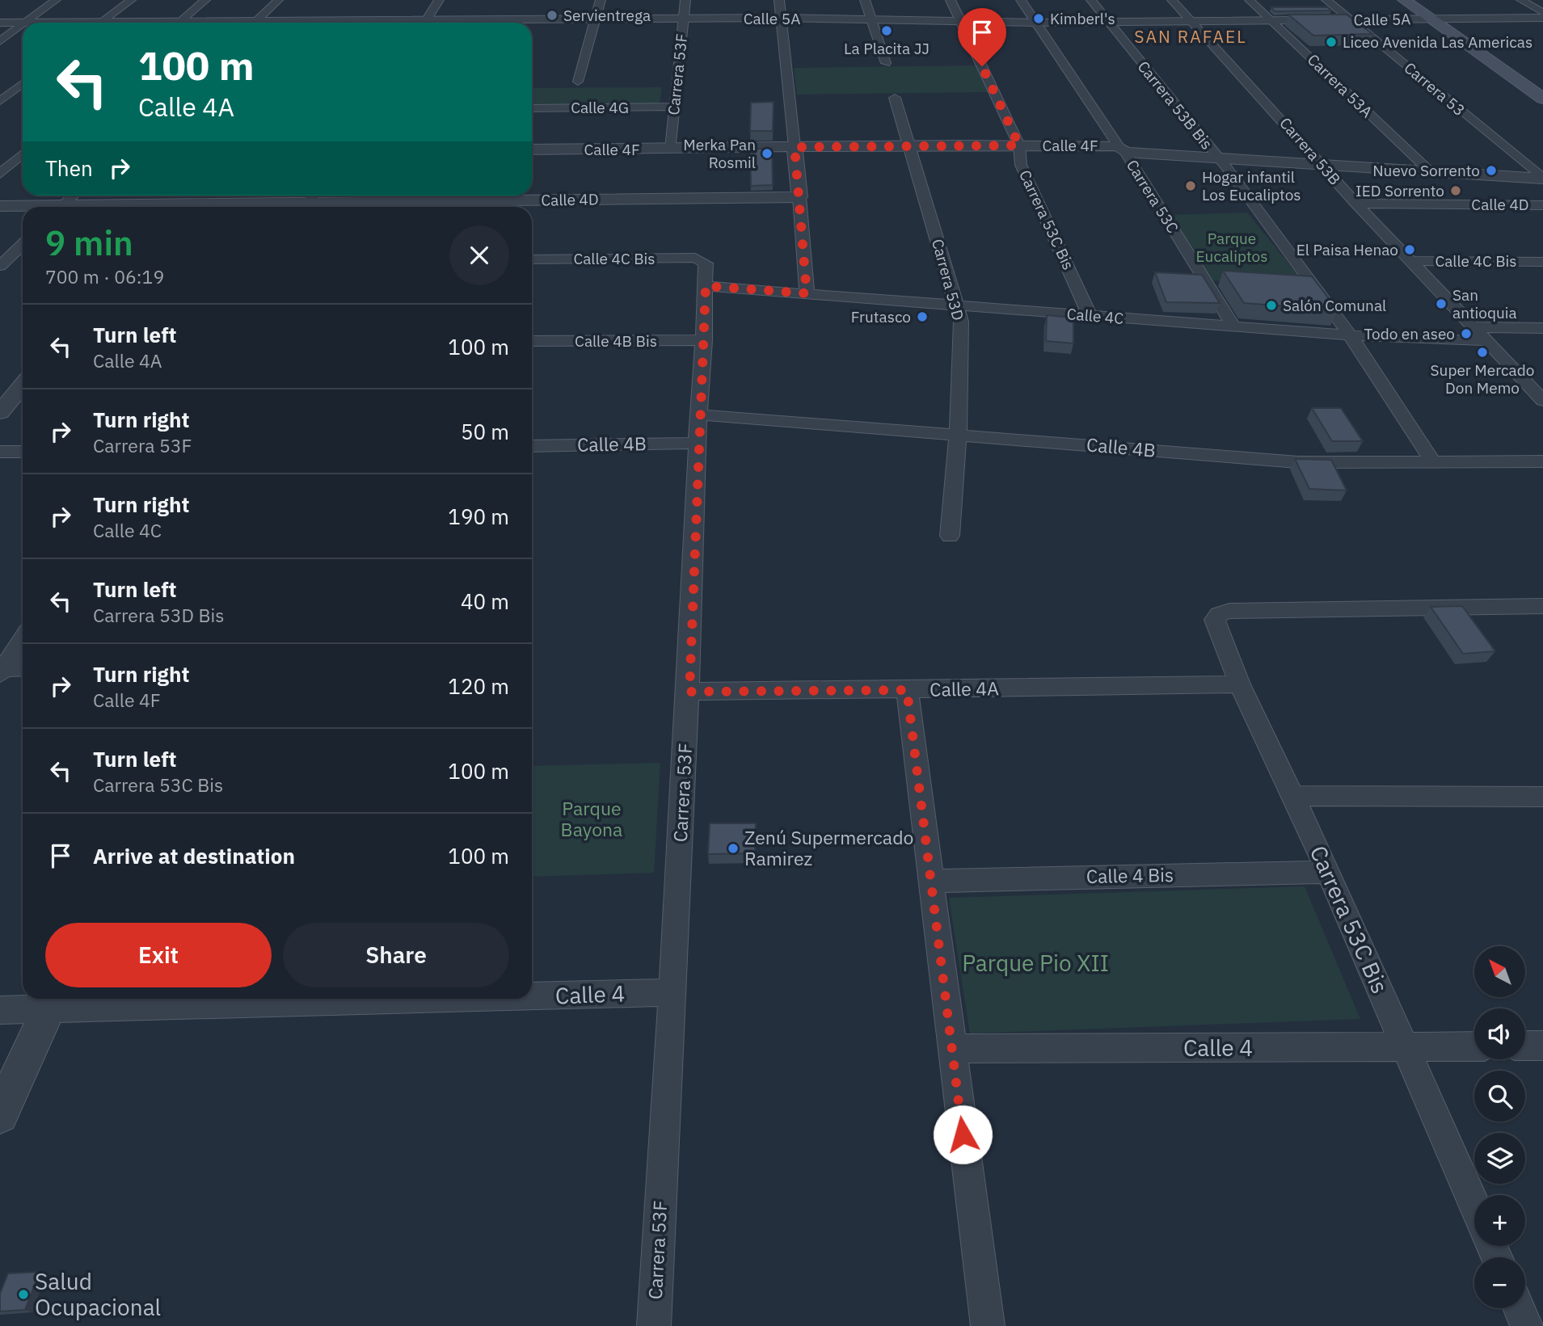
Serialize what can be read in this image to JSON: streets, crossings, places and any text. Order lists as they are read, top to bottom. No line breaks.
{"streets":{"street":["Calle 5A","Carrera 53F","Carrera 53A","Carrera 53","Carrera 53B Bis","Calle 4G","Calle 4F","Carrera 53B","Carrera 53C","Calle 4D","Carrera 53C Bis","Calle 4C Bis","Carrera 53D","Calle 4C","Calle 4B Bis","Calle 4B","Calle 4A","Calle 4 Bis","Calle 4"]},"crossings":[["Calle 5A","Carrera 53F"],["Calle 5A","Carrera 53A"],["Calle 5A","Carrera 53"],["Calle 5A","Carrera 53B Bis"],["Calle 5A","Carrera 53B"],["Calle 5A","Carrera 53C"],["Calle 5A","Carrera 53C Bis"],["Carrera 53F","Calle 4G"],["Carrera 53F","Calle 4F"],["Carrera 53F","Calle 4C Bis"],["Carrera 53F","Calle 4C"],["Carrera 53F","Calle 4B Bis"],["Carrera 53F","Calle 4B"],["Carrera 53F","Calle 4A"],["Carrera 53F","Calle 4"],["Carrera 53A","Calle 4F"],["Carrera 53","Calle 4F"],["Carrera 53B Bis","Calle 4F"],["Carrera 53B Bis","Calle 4C"],["Carrera 53B Bis","Calle 4B"],["Calle 4F","Carrera 53B"],["Calle 4F","Carrera 53C"],["Calle 4F","Carrera 53C Bis"],["Calle 4F","Carrera 53D"],["Carrera 53B","Calle 4D"],["Carrera 53B","Calle 4C Bis"],["Carrera 53B","Calle 4C"],["Carrera 53C","Calle 4C"],["Carrera 53C Bis","Calle 4C"],["Carrera 53C Bis","Calle 4A"],["Carrera 53C Bis","Calle 4 Bis"],["Carrera 53C Bis","Calle 4"],["Carrera 53D","Calle 4C"],["Carrera 53D","Calle 4B"]],"districts":["SAN RAFAEL"],"parks":["Parque Eucaliptos","Parque Bayona","Parque Pio XII"],"places":["Servientrega","Kimberl's","La Placita JJ","Liceo Avenida Las Americas","Merka Pan Rosmil","Nuevo Sorrento","Hogar infantil Los Eucaliptos","IED Sorrento","El Paisa Henao","San antioquia","Salón Comunal","Frutasco","Todo en aseo","Super Mercado Don Memo","Zenú Supermercado Ramirez","Salud Ocupacional"],"north":"top left","page":{"turn":["100 m","Calle 4A"],"then":"Then","heading":["9 min","700 m · 06:19"],"list":[{"name":"Turn left","note":"Calle 4A","value":"100 m"},{"name":"Turn right","note":"Carrera 53F","value":"50 m"},{"name":"Turn right","note":"Calle 4C","value":"190 m"},{"name":"Turn left","note":"Carrera 53D Bis","value":"40 m"},{"name":"Turn right","note":"Calle 4F","value":"120 m"},{"name":"Turn left","note":"Carrera 53C Bis","value":"100 m"},{"name":"Arrive at destination","value":"100 m"}],"buttons":["Exit","Share"],"map_buttons":["+","−"]}}
